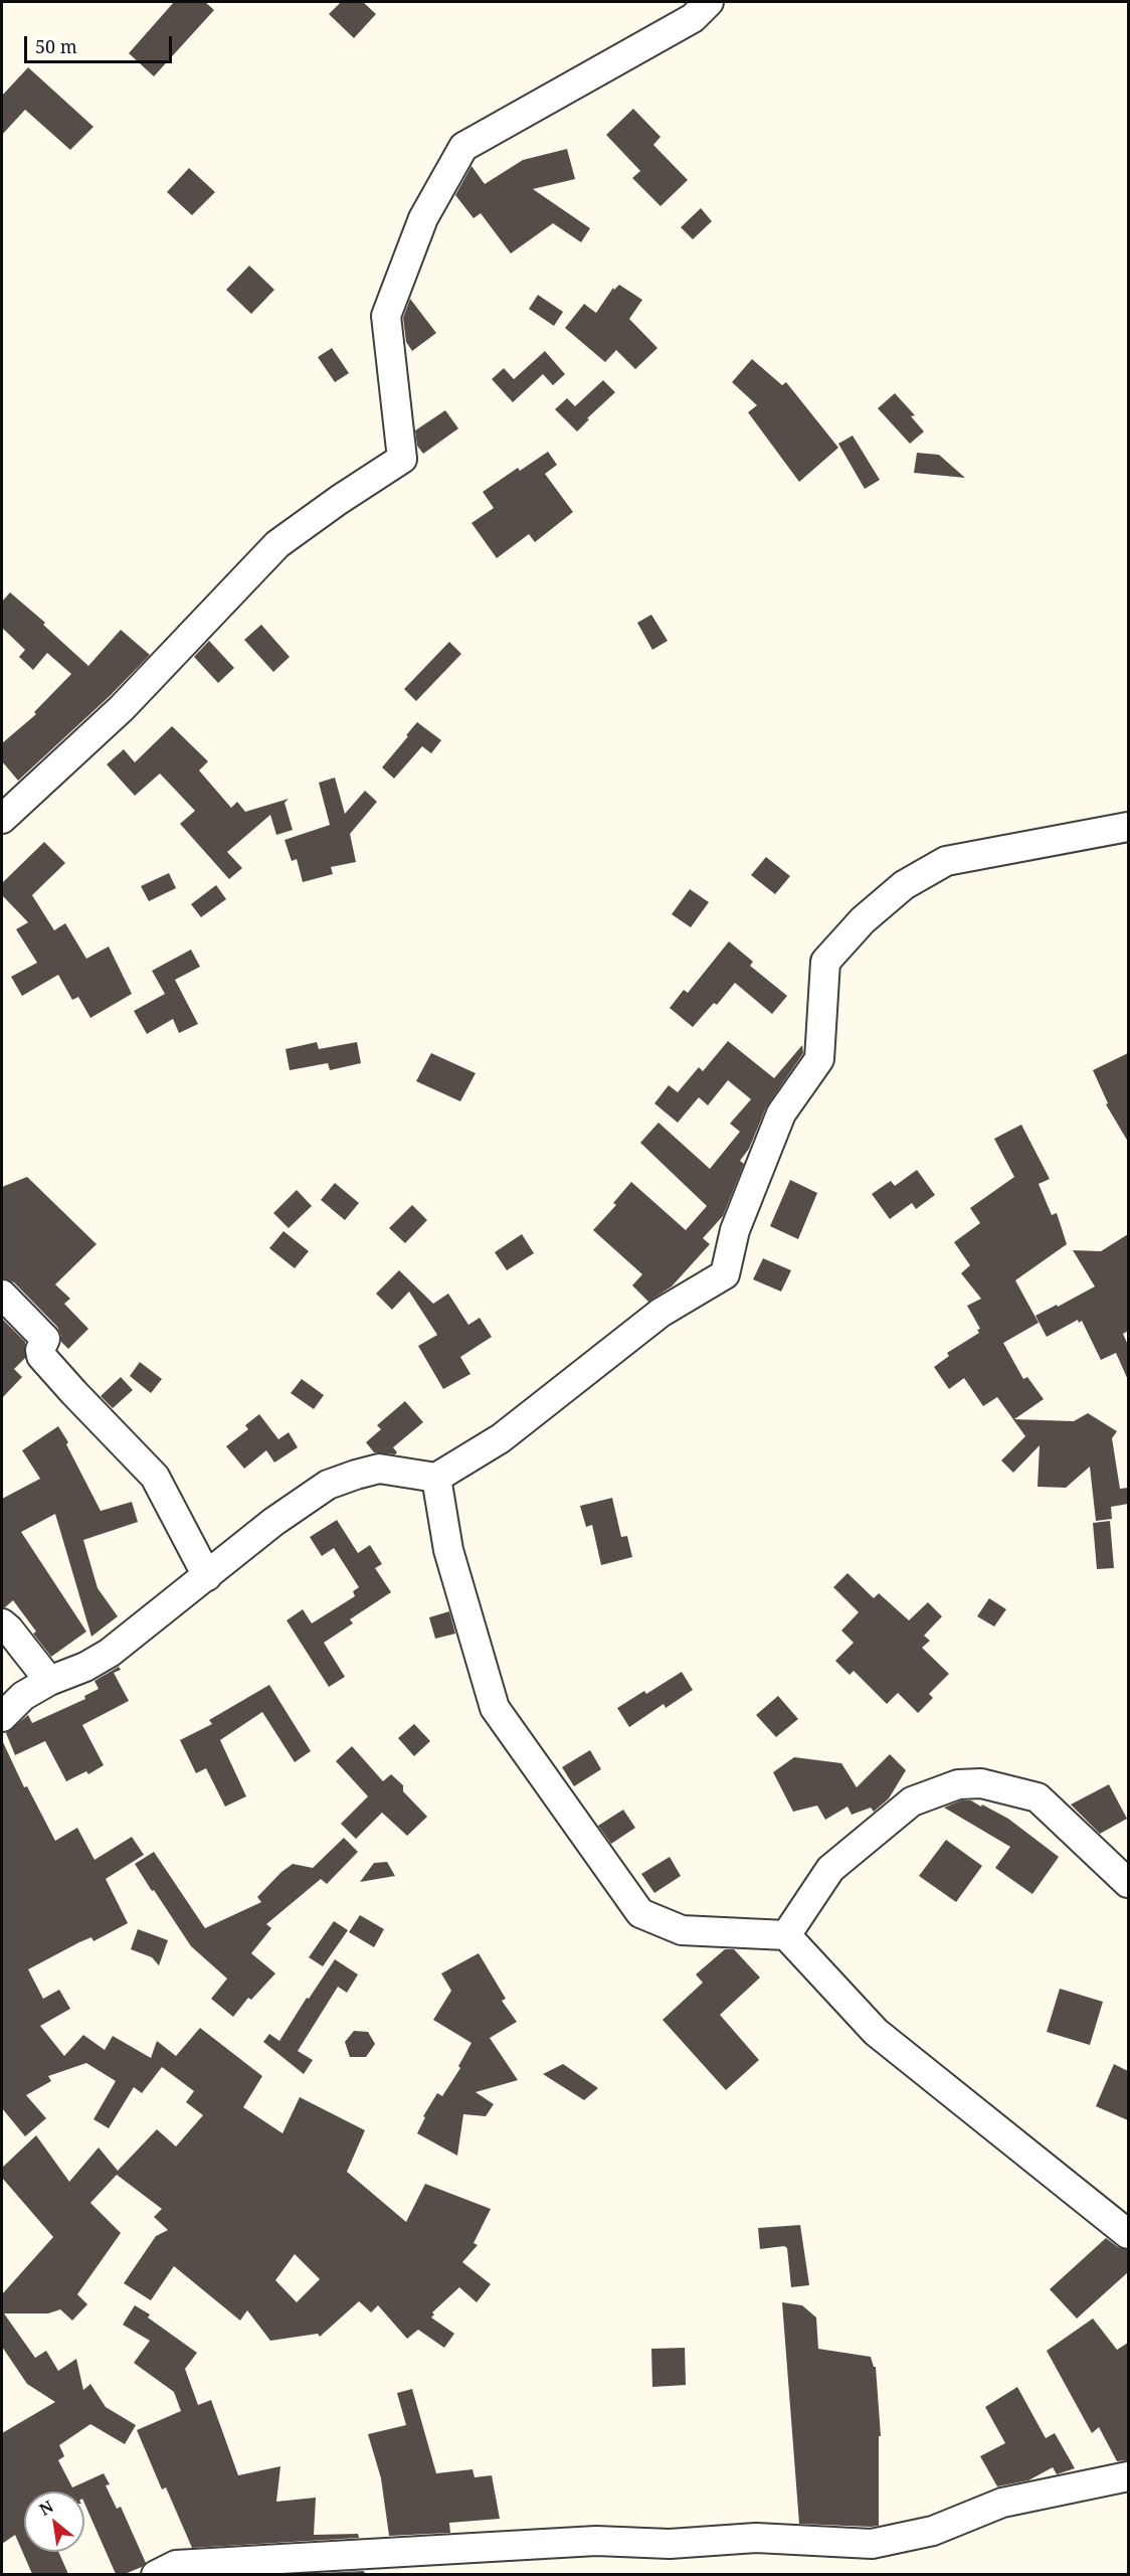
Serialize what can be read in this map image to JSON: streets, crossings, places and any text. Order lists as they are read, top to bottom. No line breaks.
{"scale_bar":"50 m","north":"top left"}
